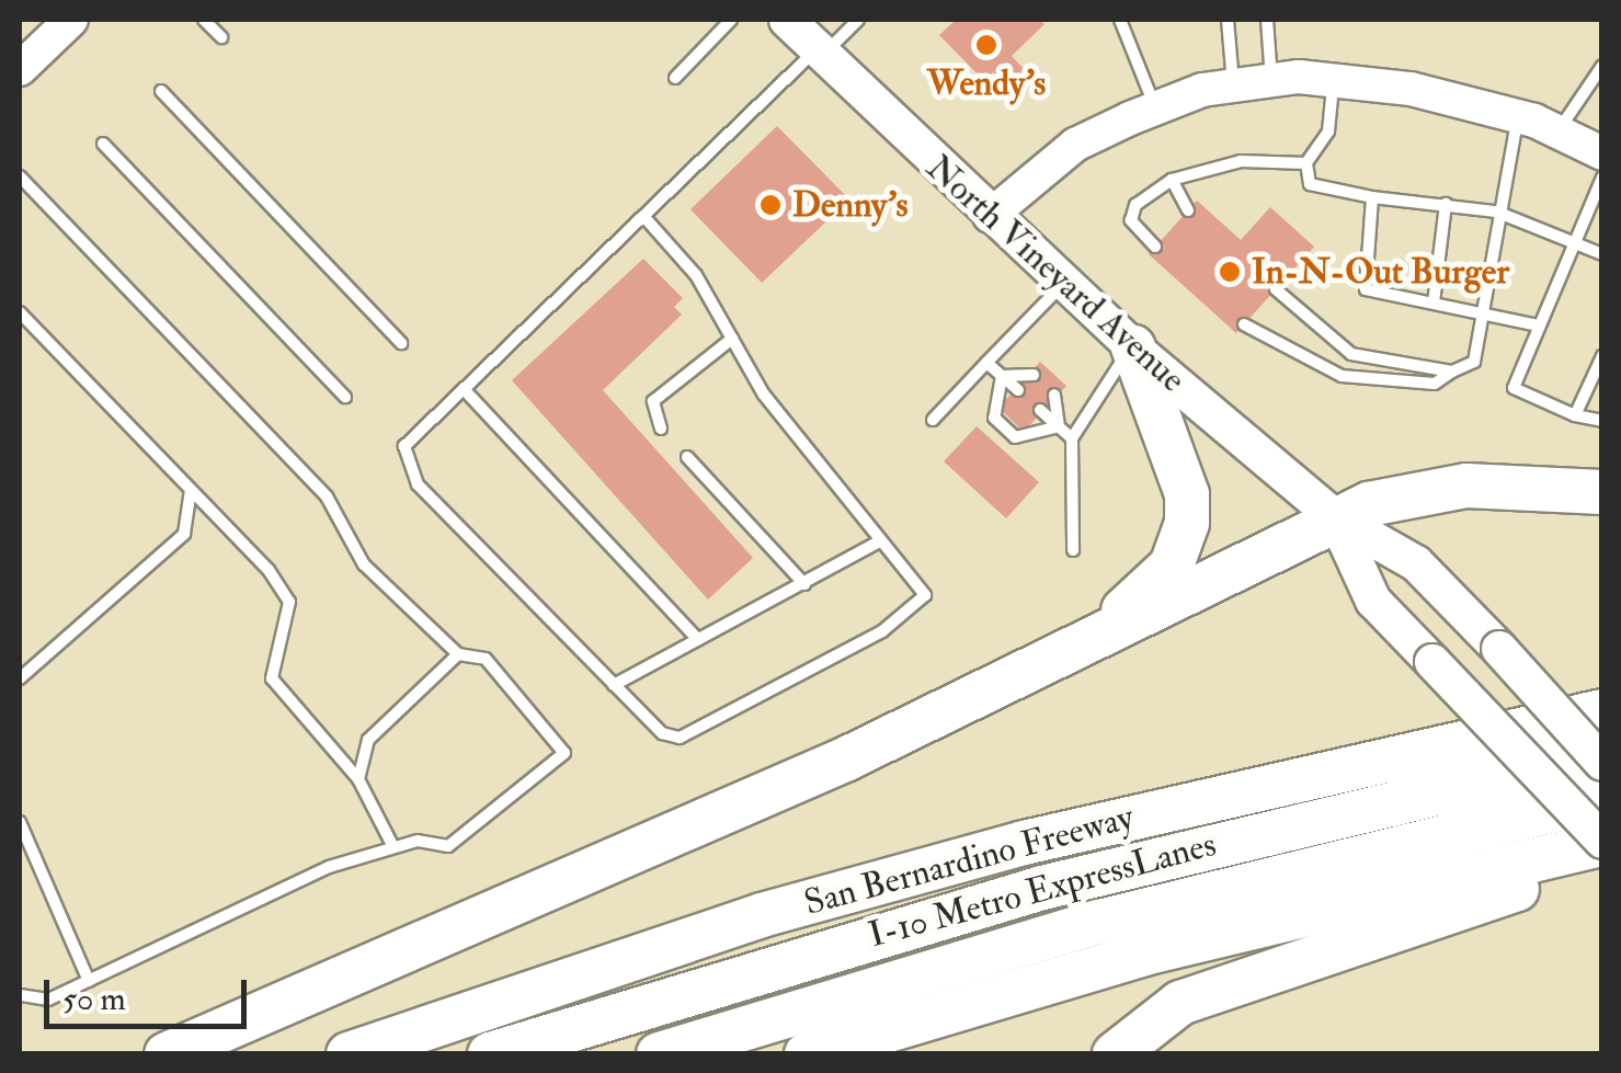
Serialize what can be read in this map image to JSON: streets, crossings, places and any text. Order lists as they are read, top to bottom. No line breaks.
{"streets":{"highway":["San Bernardino Freeway","I-10 Metro ExpressLanes"],"main road":["North Vineyard Avenue"]},"places":["Wendy's","Denny's","In-N-Out Burger"],"scale_bar":"50 m"}
